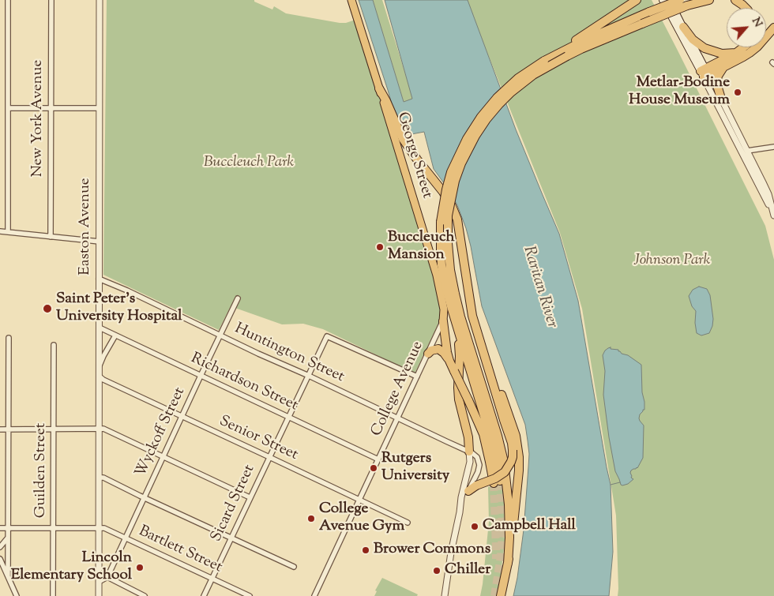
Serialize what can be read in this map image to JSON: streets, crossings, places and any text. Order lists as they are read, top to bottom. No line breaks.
{"streets":{"main road":["George Street"],"street":["New York Avenue","Easton Avenue","Huntington Street","Richardson Street","College Avenue","Wyckoff Street","Senior Street","Guilden Street","Sicard Street","Bartlett Street"]},"crossings":[["George Street","College Avenue"],["Easton Avenue","Huntington Street"],["Easton Avenue","Richardson Street"],["Easton Avenue","Senior Street"],["Easton Avenue","Bartlett Street"],["Huntington Street","College Avenue"],["Huntington Street","Wyckoff Street"],["Huntington Street","Sicard Street"],["Richardson Street","College Avenue"],["Richardson Street","Wyckoff Street"],["Richardson Street","Sicard Street"],["College Avenue","Senior Street"],["College Avenue","Sicard Street"],["Wyckoff Street","Senior Street"],["Wyckoff Street","Bartlett Street"],["Senior Street","Sicard Street"],["Guilden Street","Bartlett Street"],["Sicard Street","Bartlett Street"]],"water":["Raritan River"],"parks":["Buccleuch Park","Johnson Park"],"places":["Metlar-Bodine House Museum","Buccleuch Mansion","Saint Peter's University Hospital","Rutgers University","College Avenue Gym","Campbell Hall","Brower Commons","Lincoln Elementary School","Chiller"],"north":"top right"}
